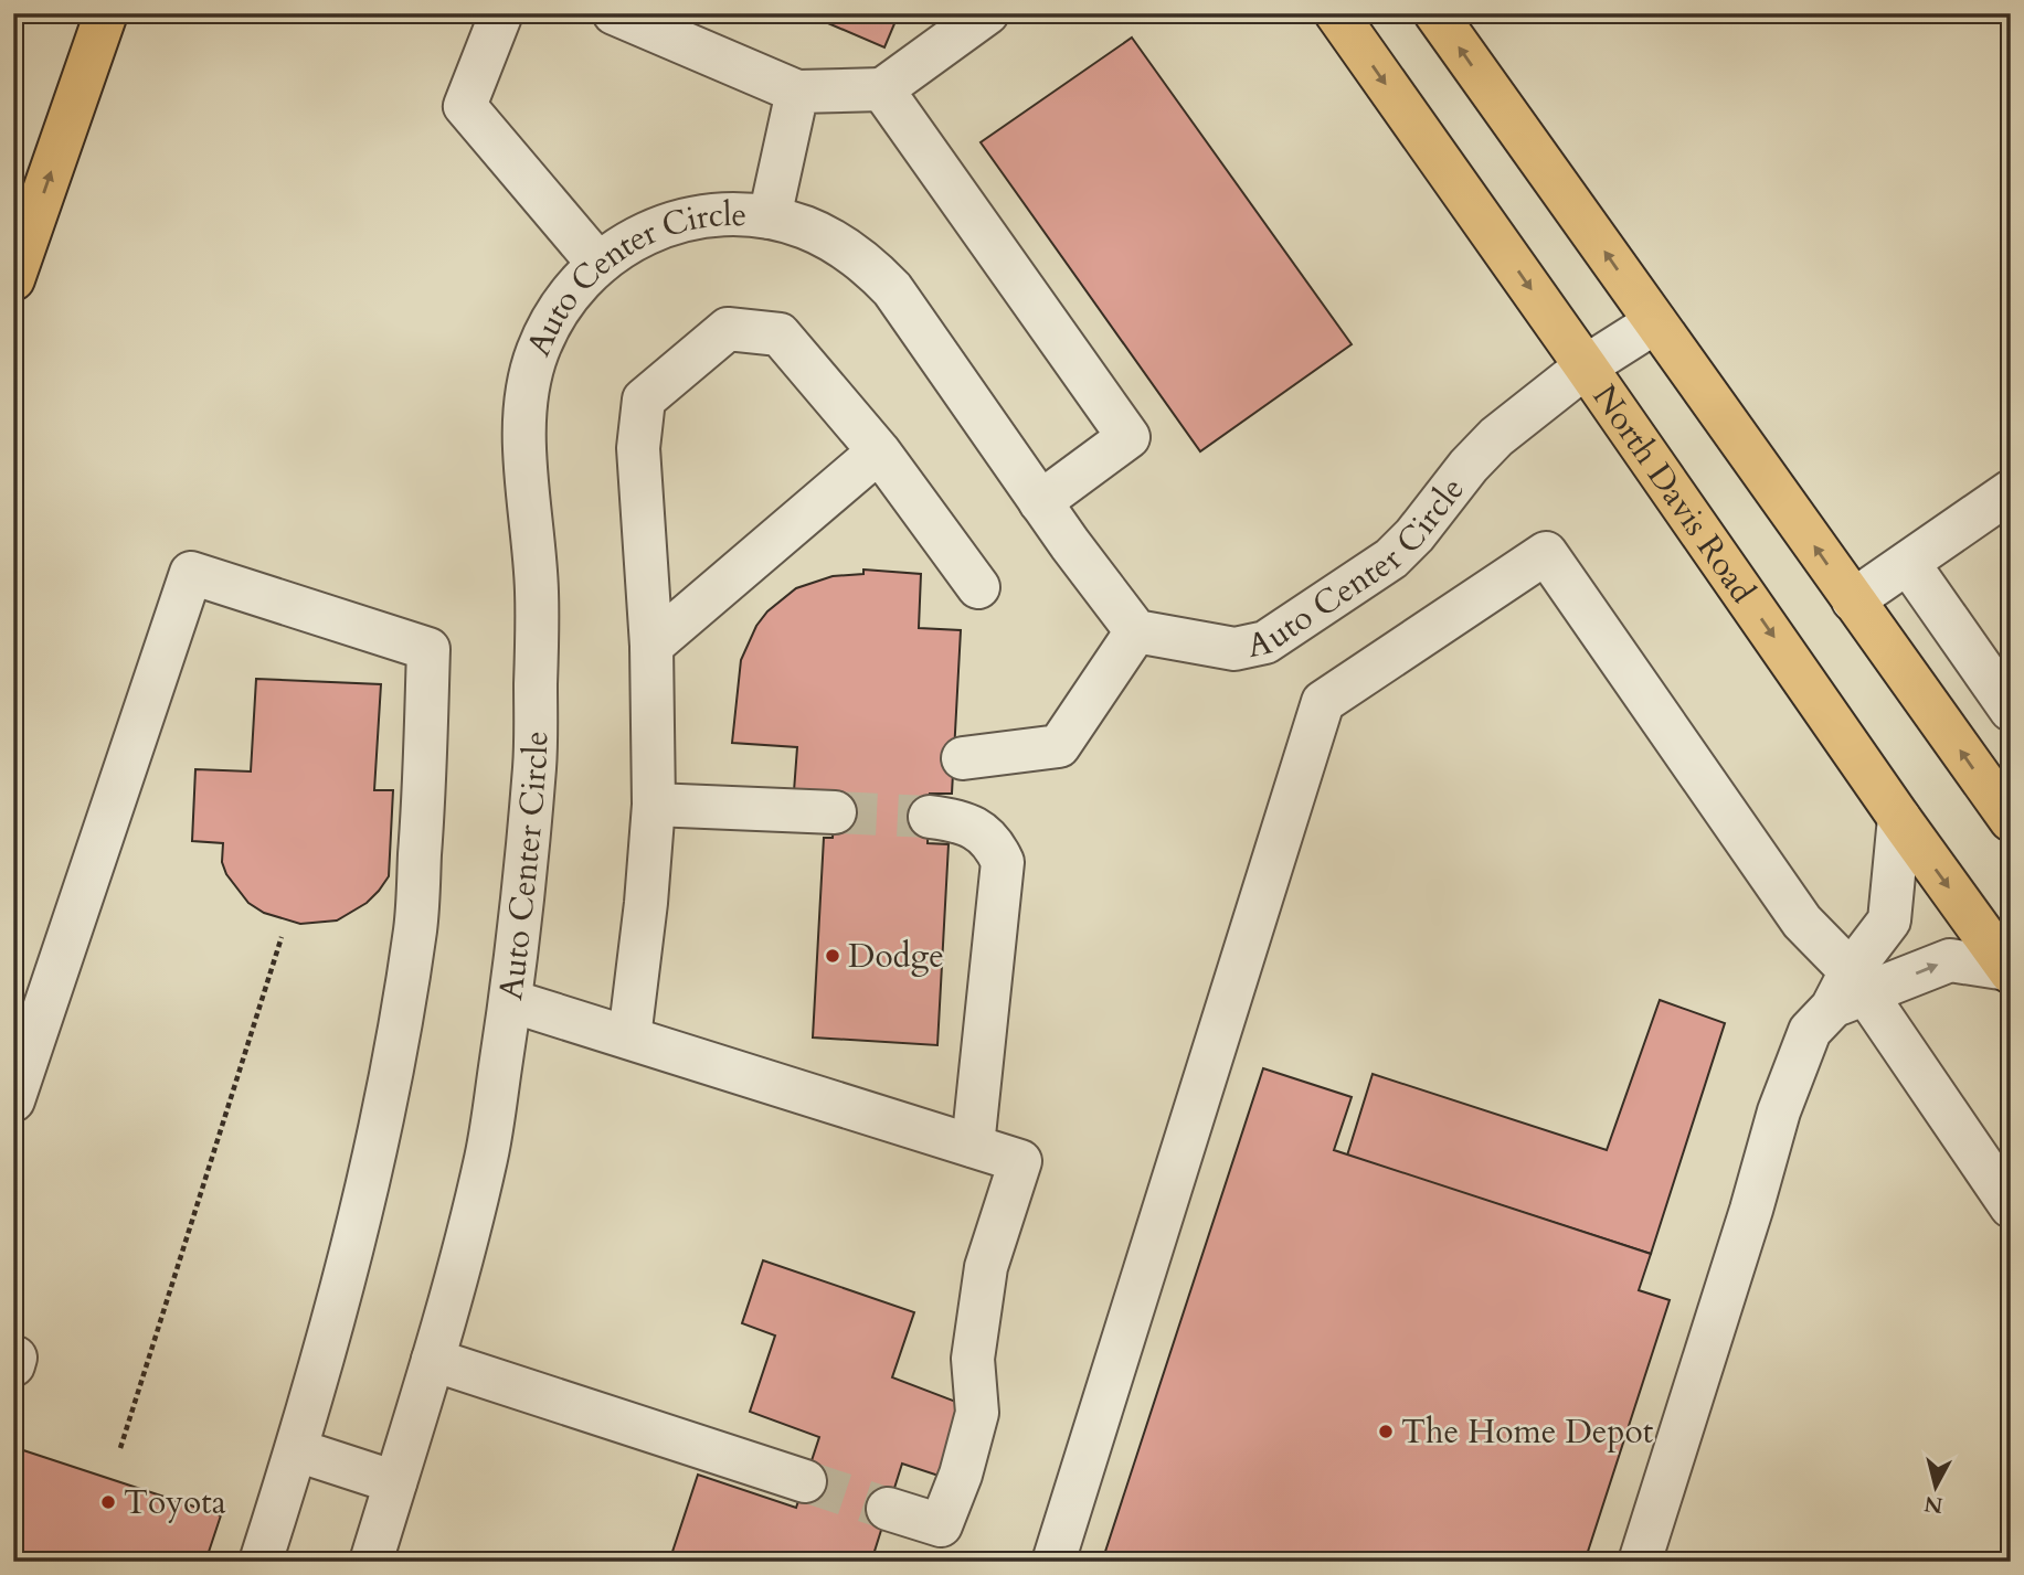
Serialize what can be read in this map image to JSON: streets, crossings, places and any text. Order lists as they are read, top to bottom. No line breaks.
{"streets":{"main road":["North Davis Road"],"street":["Auto Center Circle"]},"crossings":[["Auto Center Circle","North Davis Road"]],"places":["Dodge","The Home Depot","Toyota"],"north":"bottom"}
